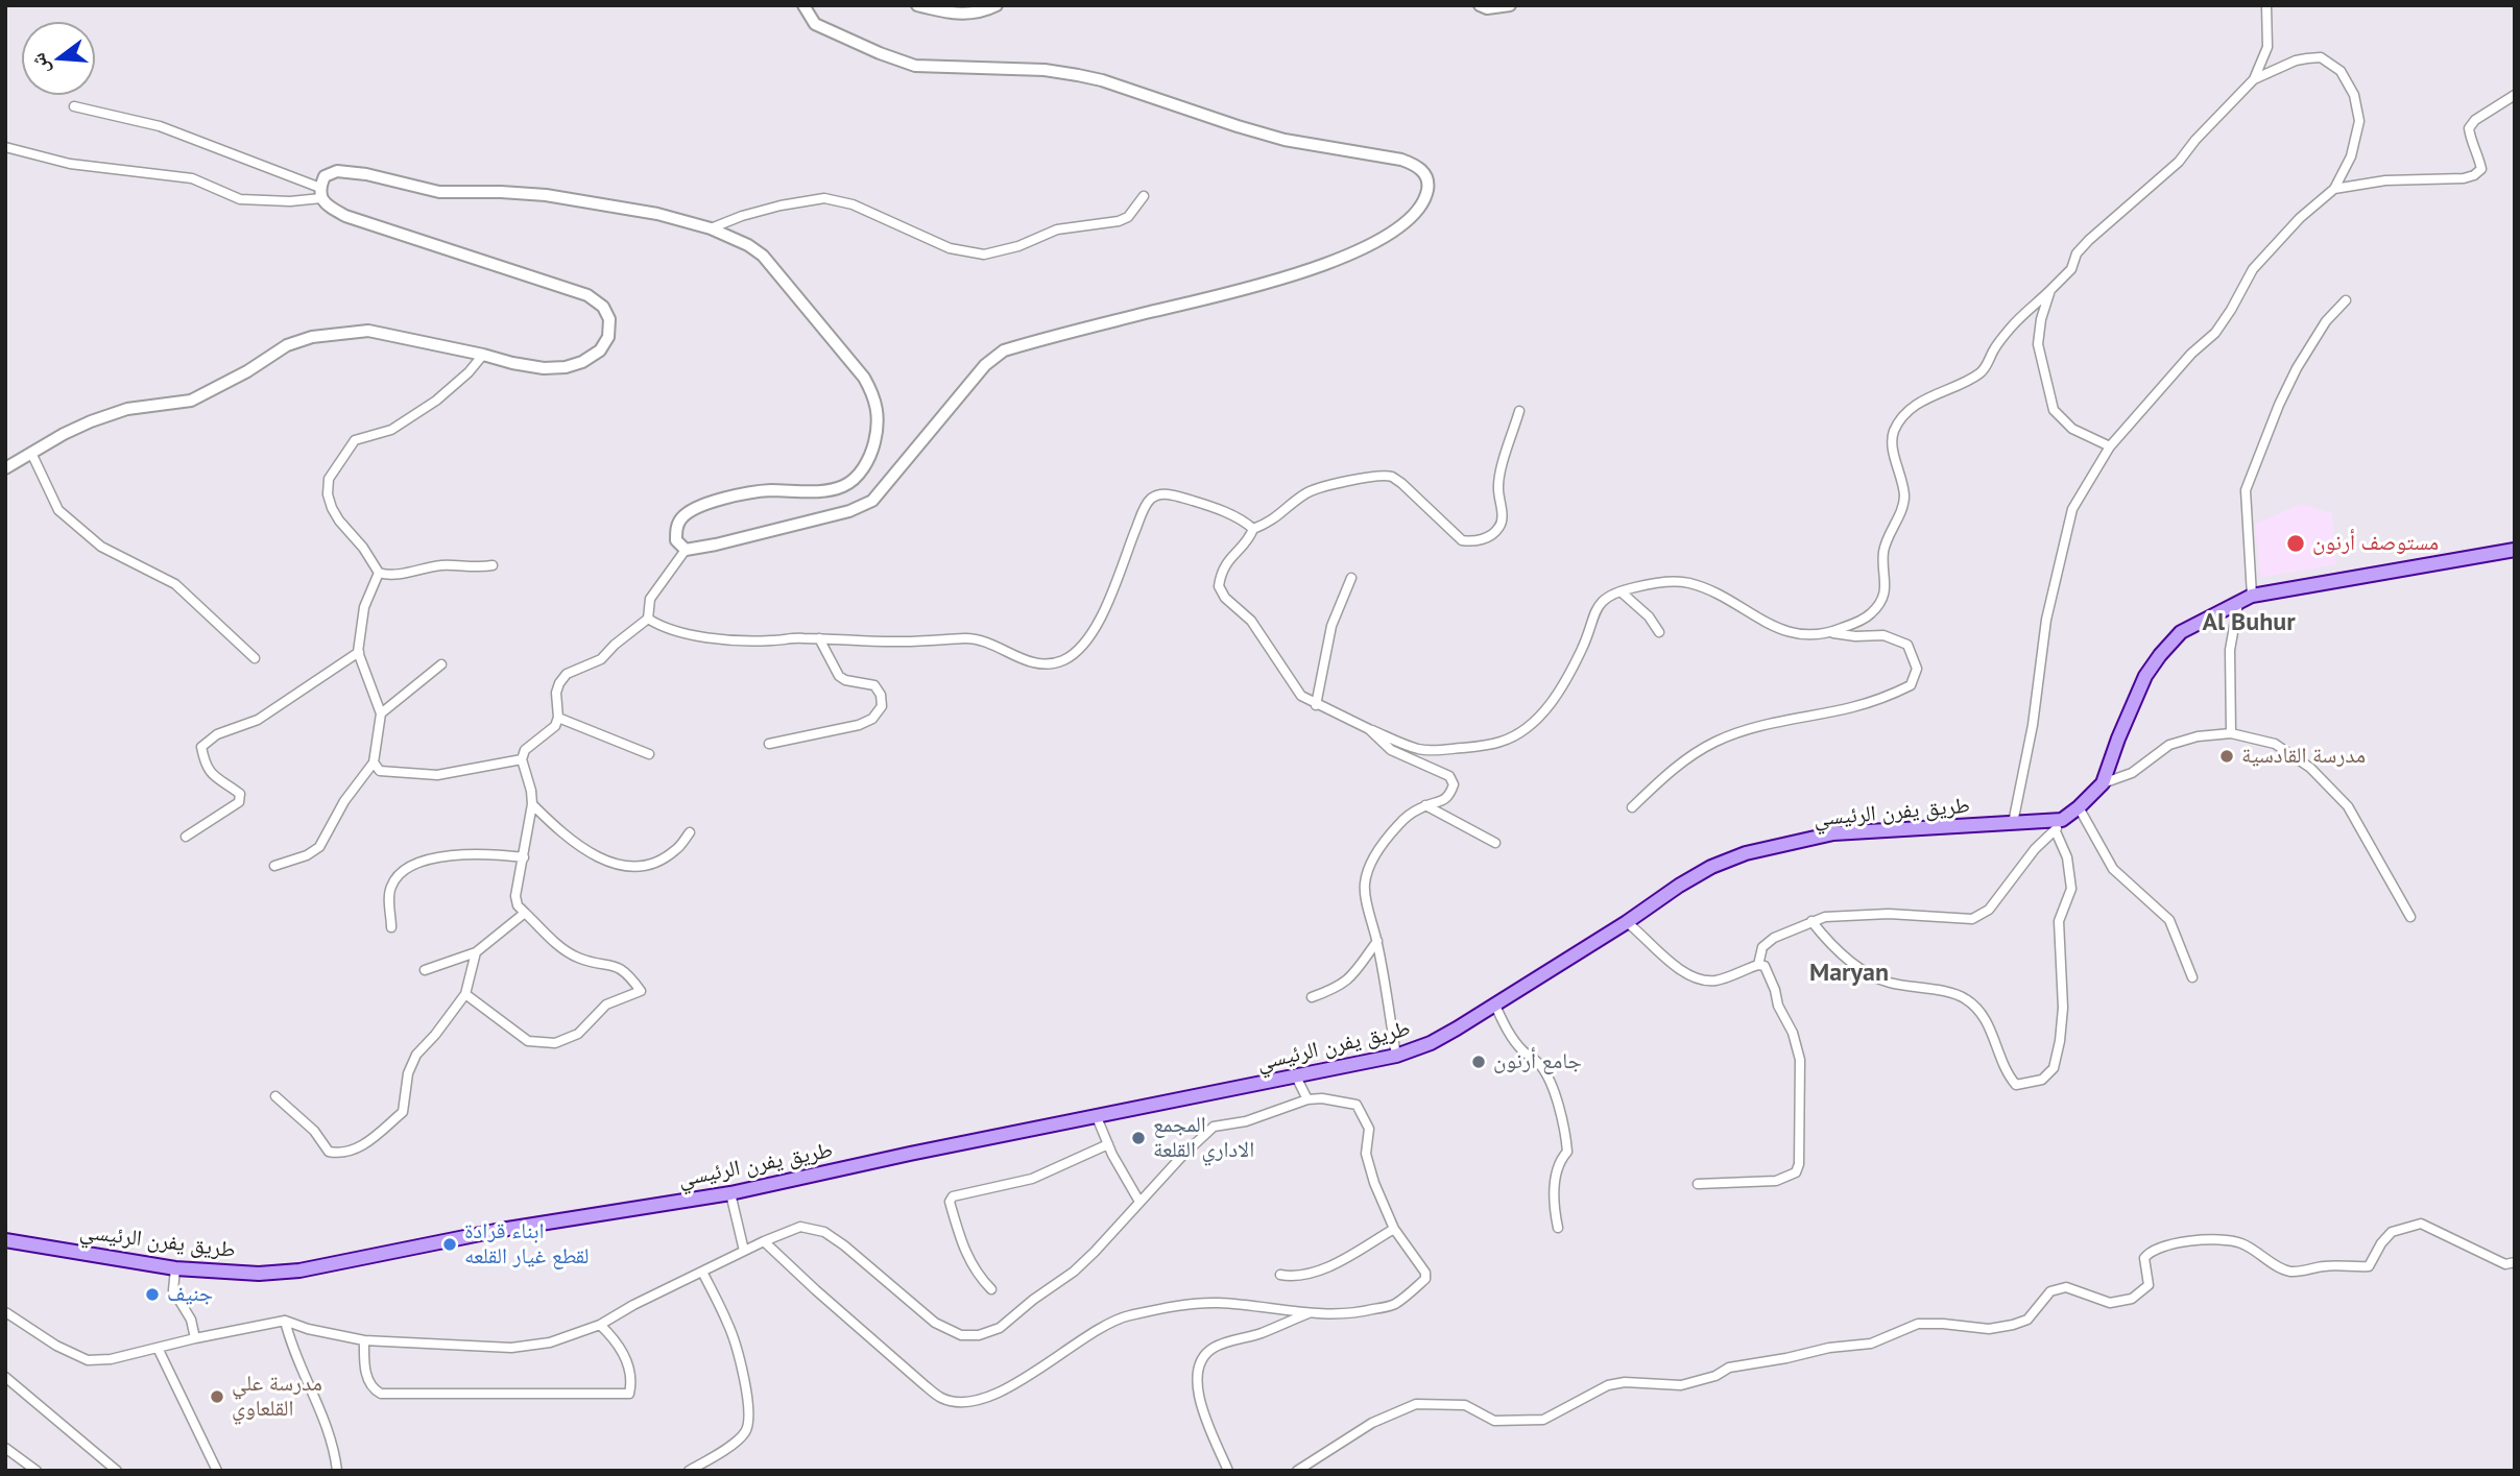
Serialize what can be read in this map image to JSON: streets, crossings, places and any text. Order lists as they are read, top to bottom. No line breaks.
{"streets":{"main road":["طريق يفرن الرئيسي"]},"districts":["Al Buhur","Maryan"],"places":["مستوصف أرنون","مدرسة القادسية","جامع أرنون","المجمع الاداري القلعة","ابناء قرادة لقطع غيار القلعه","جنيف","مدرسة علي القلعاوي"],"north":"left"}
